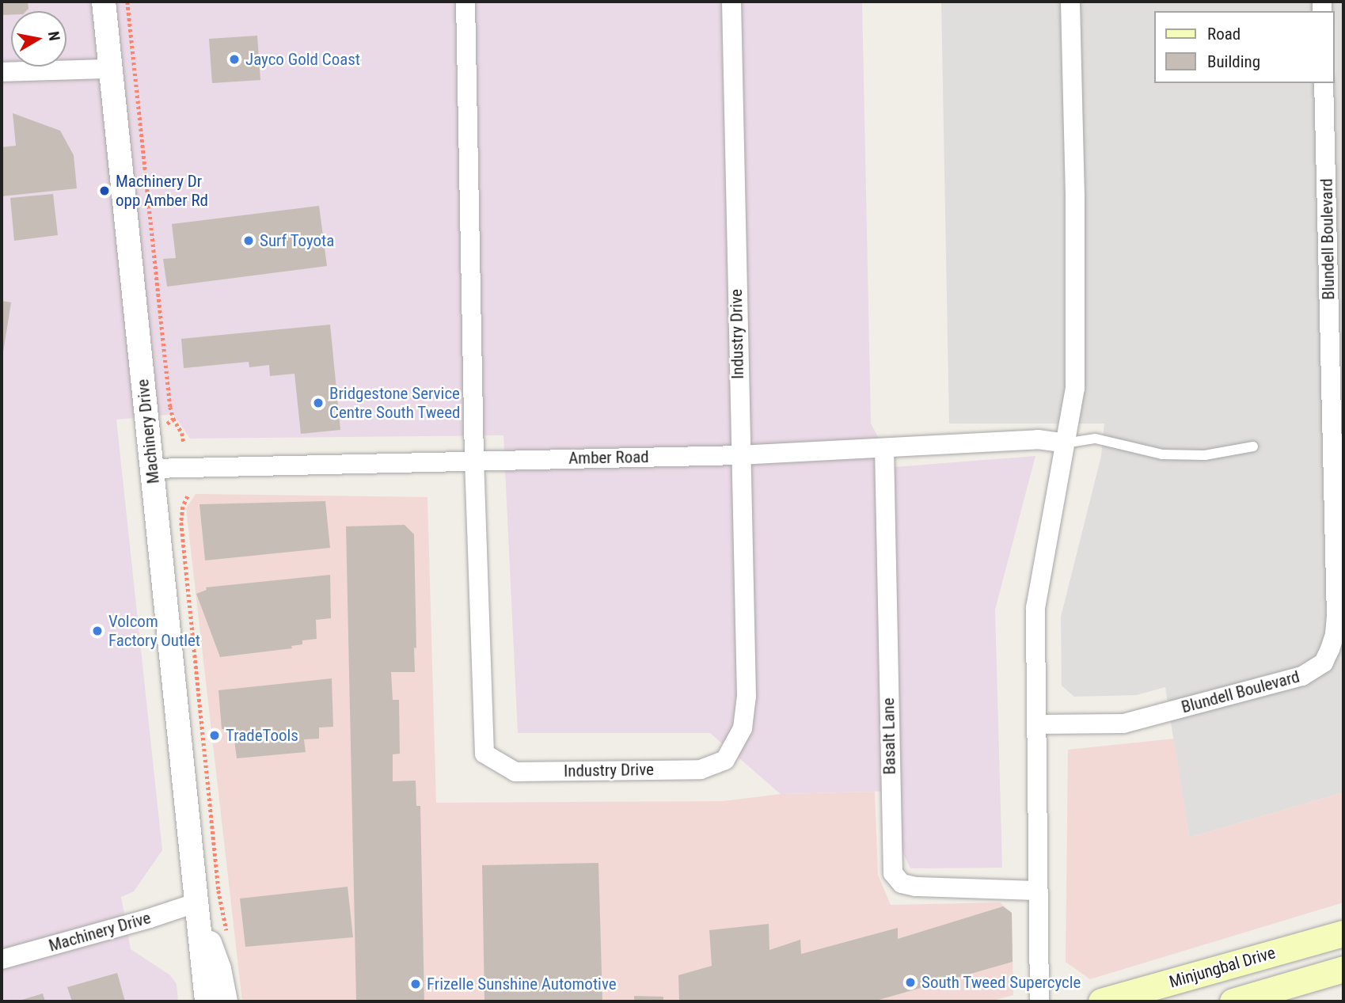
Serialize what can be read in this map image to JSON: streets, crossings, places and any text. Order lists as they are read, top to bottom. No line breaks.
{"streets":{"main road":["Minjungbal Drive"],"street":["Blundell Boulevard","Industry Drive","Machinery Drive","Amber Road","Basalt Lane"]},"crossings":[["Industry Drive","Amber Road"],["Machinery Drive","Amber Road"],["Amber Road","Basalt Lane"]],"places":["Jayco Gold Coast","Machinery Dr opp Amber Rd","Surf Toyota","Bridgestone Service Centre South Tweed","Volcom Factory Outlet","TradeTools","South Tweed Supercycle","Frizelle Sunshine Automotive"],"legend":["Road","Building"],"north":"right"}
